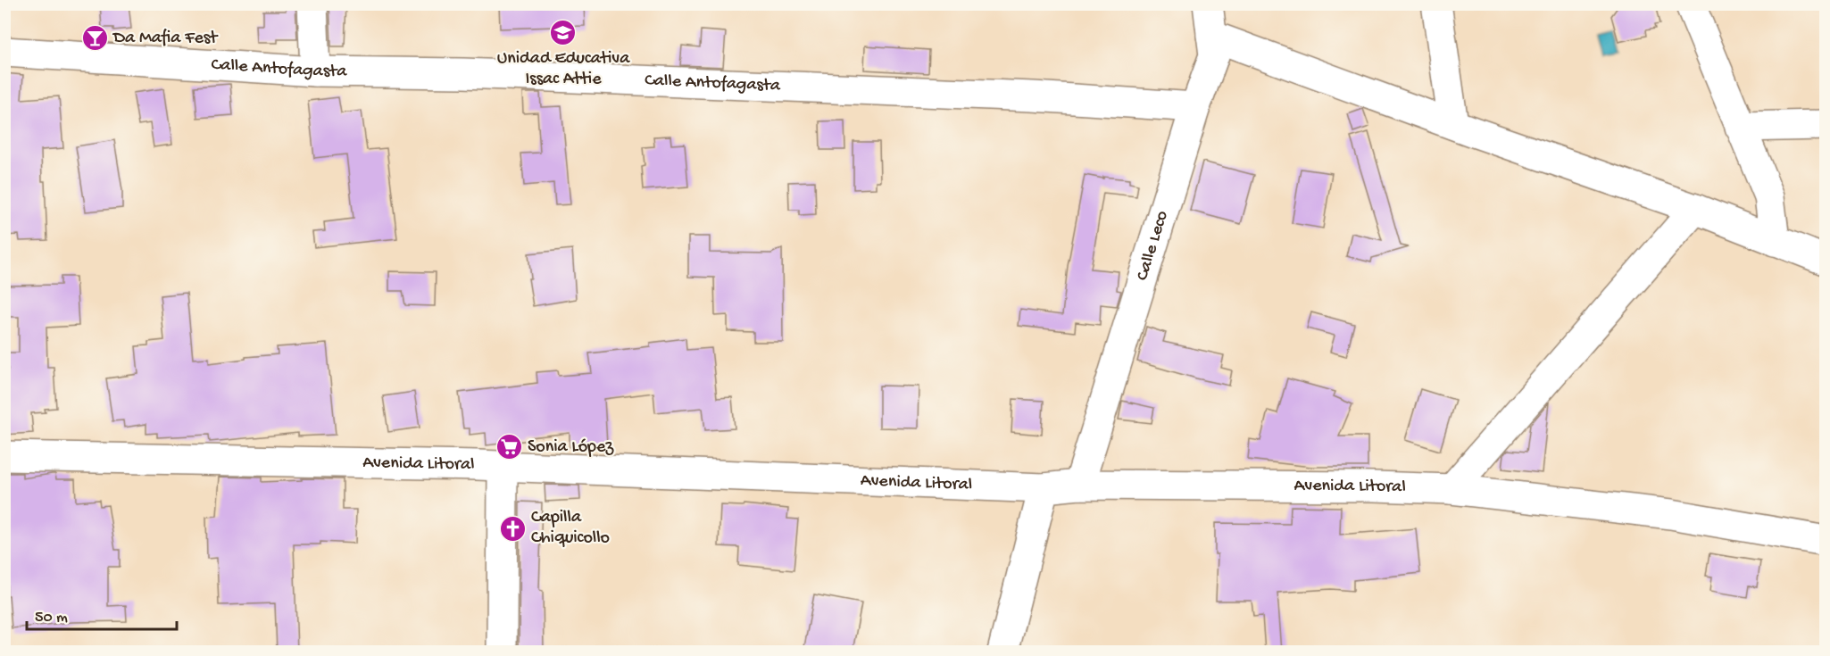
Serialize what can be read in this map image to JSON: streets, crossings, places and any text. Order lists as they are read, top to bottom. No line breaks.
{"streets":{"street":["Calle Antofagasta","Calle Leco","Avenida Litoral"]},"crossings":[["Calle Antofagasta","Calle Leco"],["Calle Leco","Avenida Litoral"]],"places":{"school or university":["Unidad Educativa Issac Attie"],"bar":["Da Mafia Fest"],"supermarket":["Sonia López"],"church":["Capilla Chiquicollo"]},"scale_bar":"50 m"}
